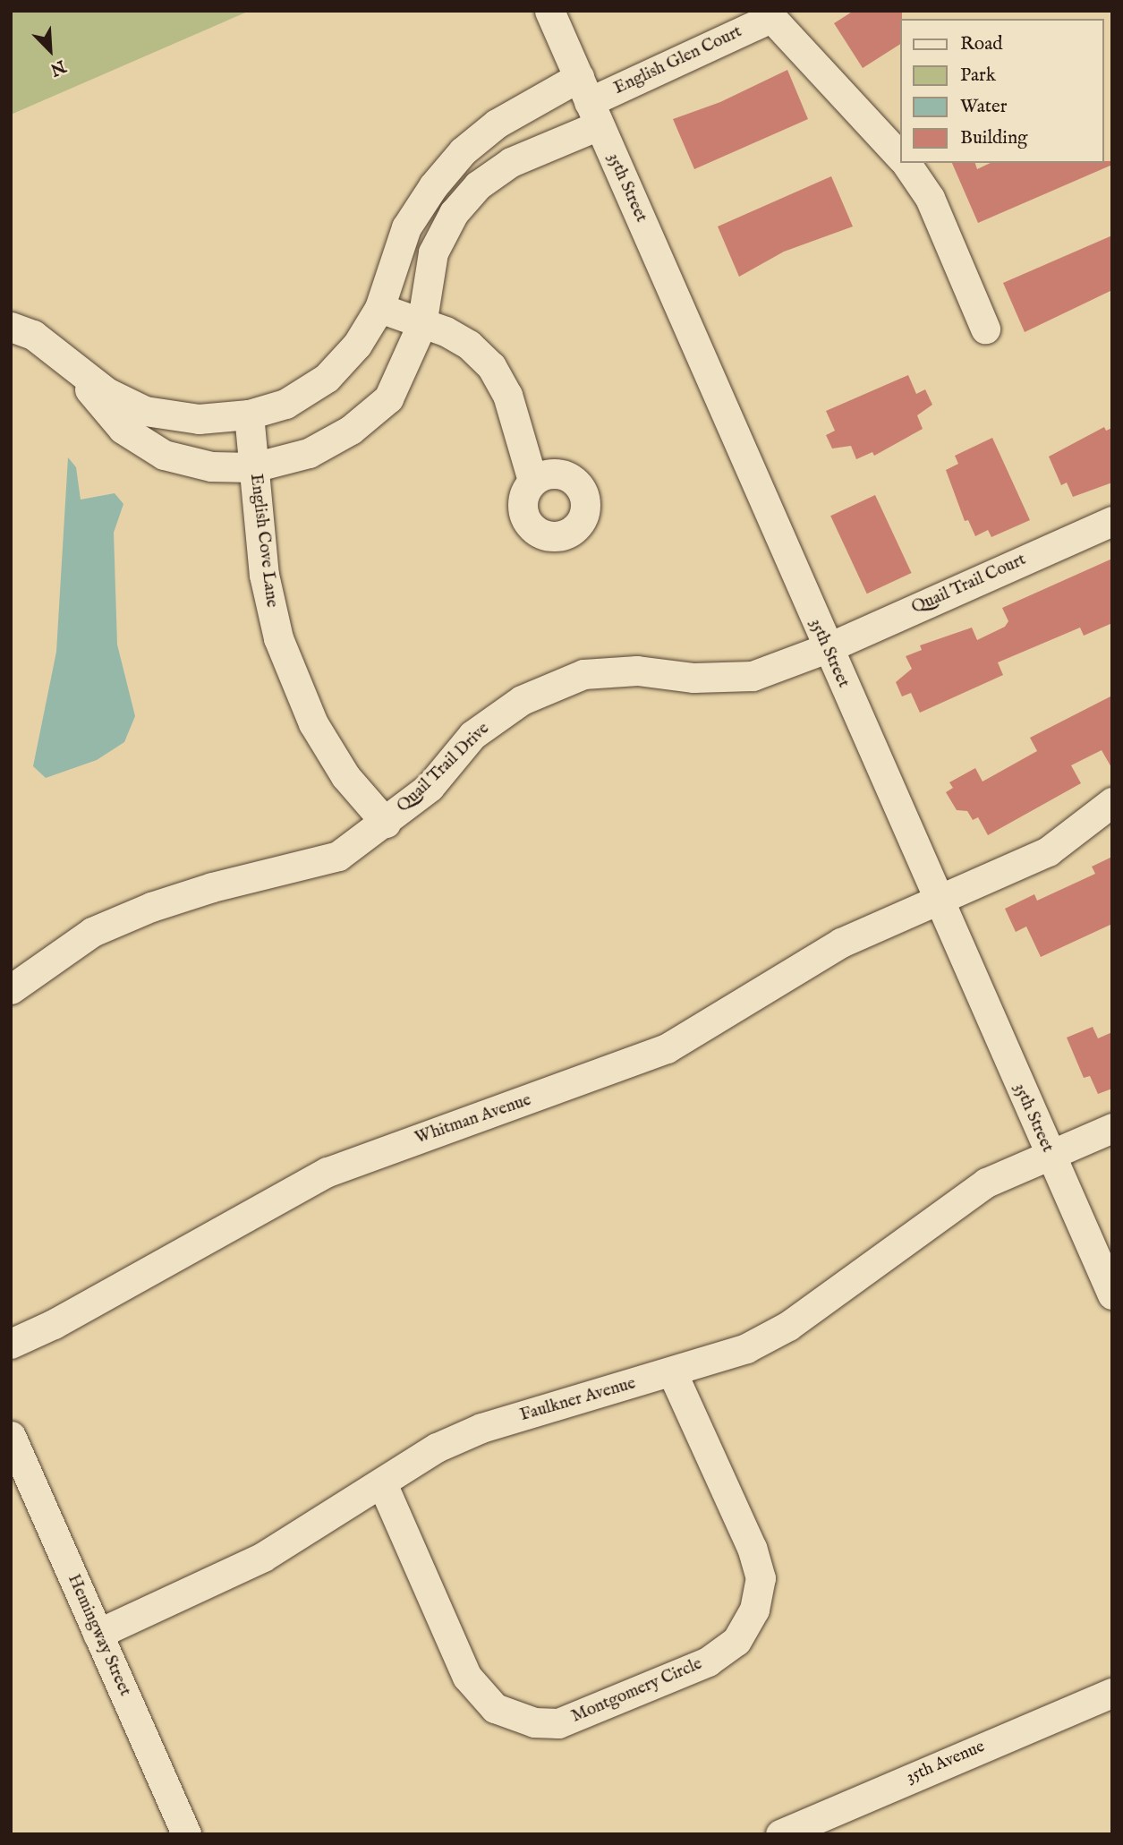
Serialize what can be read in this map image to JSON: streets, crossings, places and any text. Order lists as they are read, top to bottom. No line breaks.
{"streets":{"street":["English Glen Court","35th Street","English Cove Lane","Quail Trail Court","Quail Trail Drive","Whitman Avenue","Faulkner Avenue","Hemingway Street","Montgomery Circle","35th Avenue"]},"crossings":[["English Glen Court","35th Street"],["35th Street","Quail Trail Court"],["35th Street","Quail Trail Drive"],["35th Street","Whitman Avenue"],["35th Street","Faulkner Avenue"],["English Cove Lane","Quail Trail Drive"],["Quail Trail Court","Quail Trail Drive"],["Faulkner Avenue","Hemingway Street"],["Faulkner Avenue","Montgomery Circle"]],"legend":["Road","Park","Water","Building"],"north":"bottom right"}
